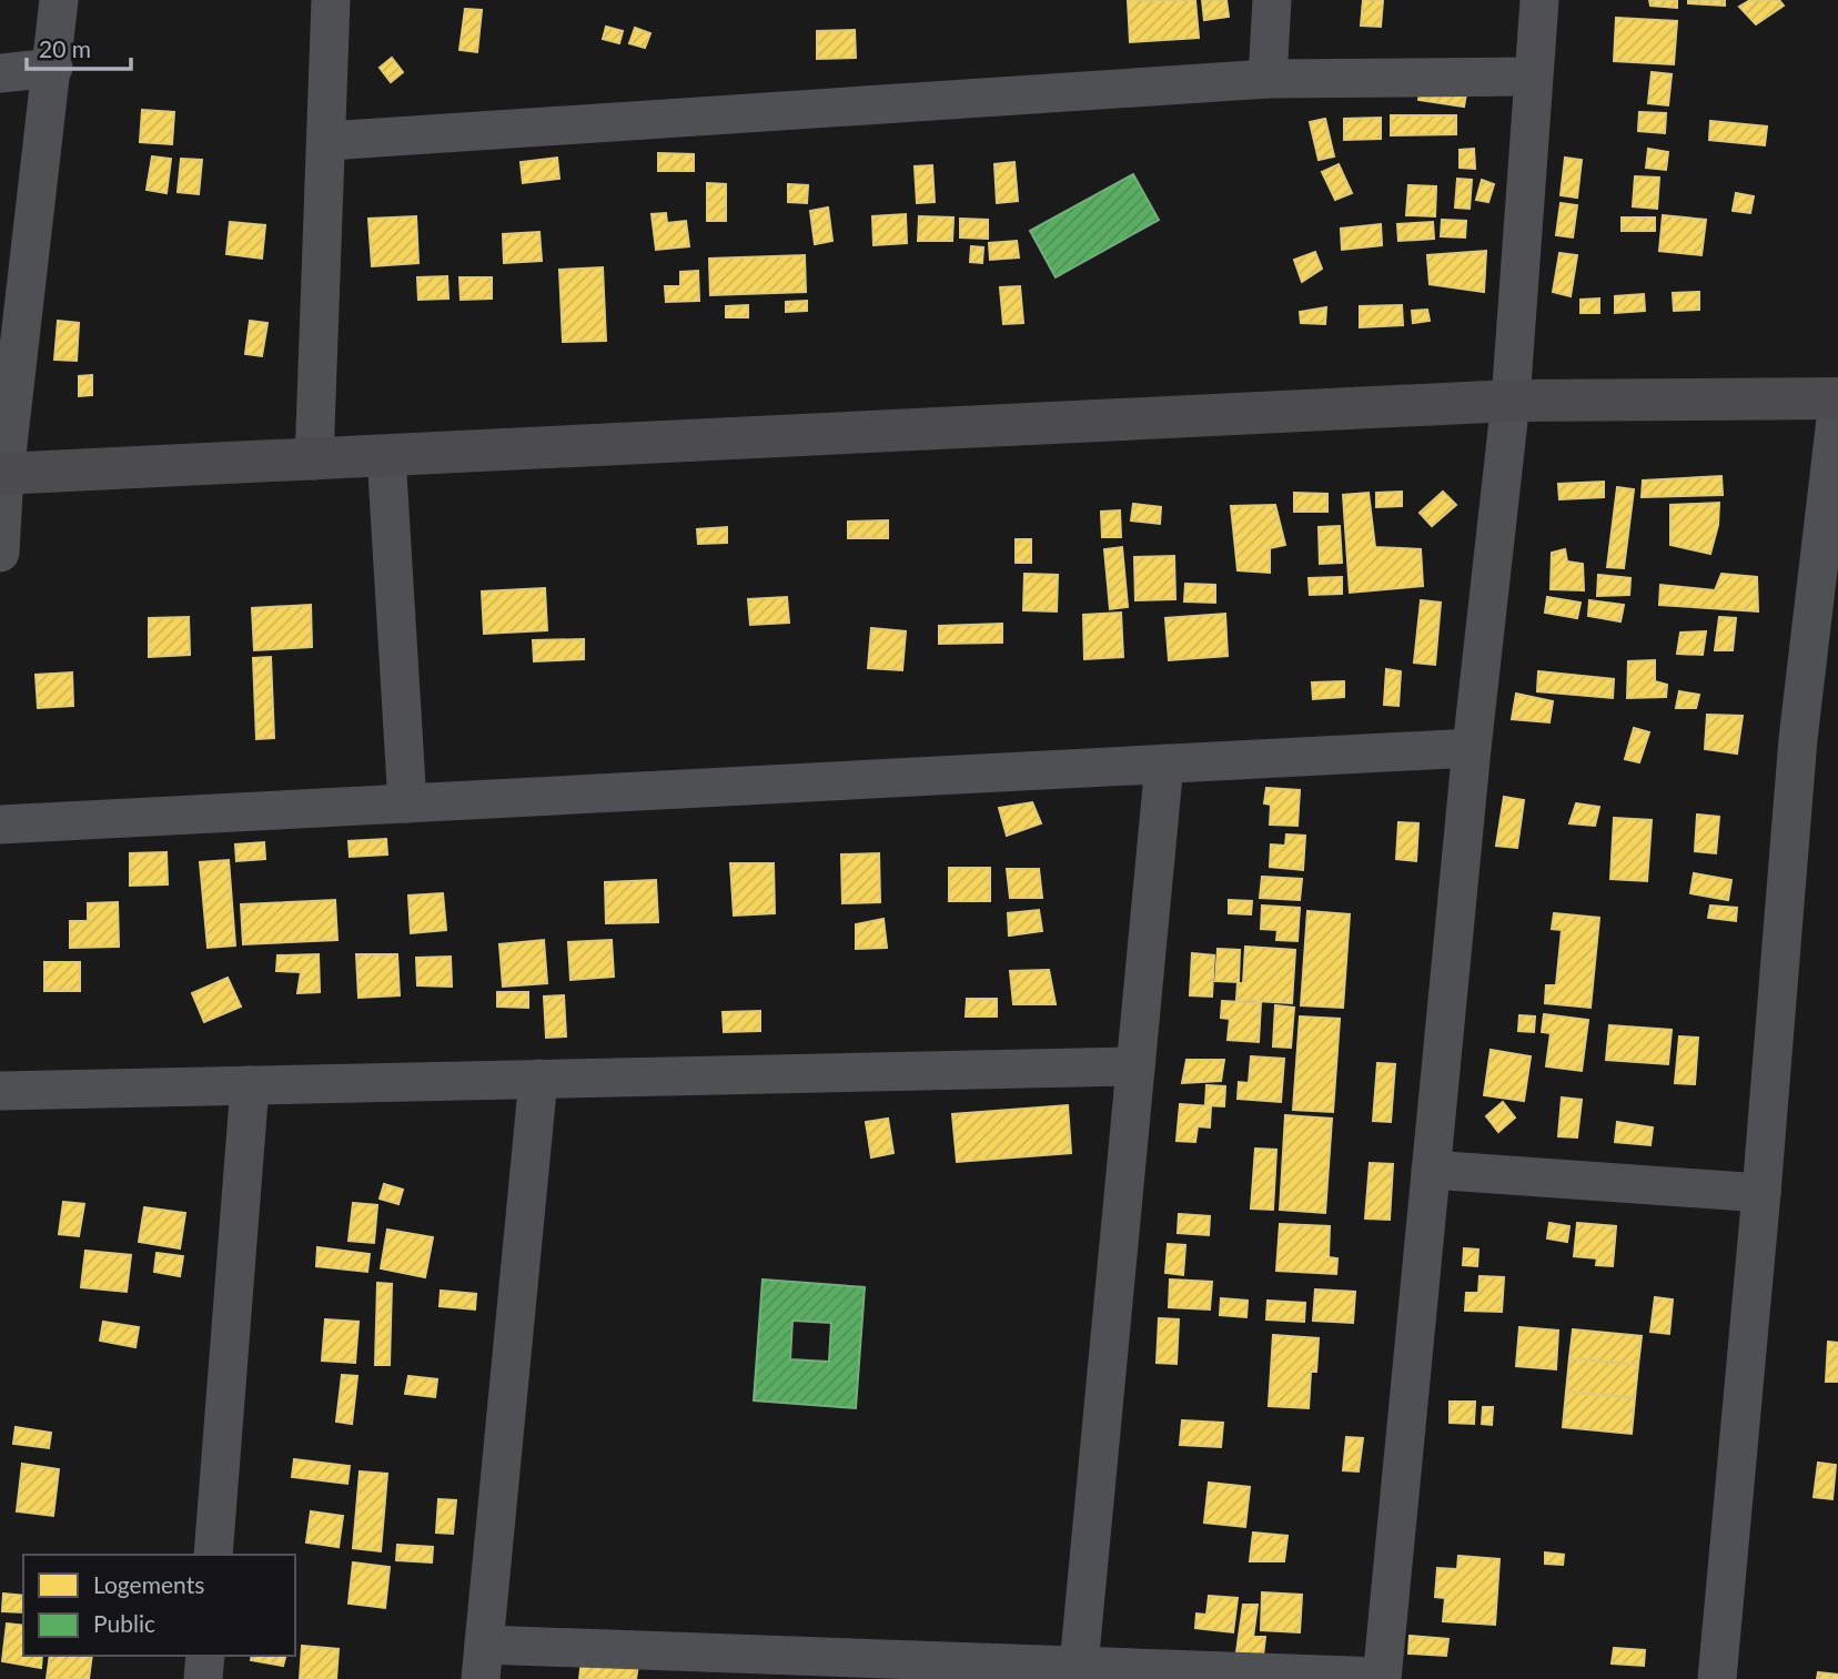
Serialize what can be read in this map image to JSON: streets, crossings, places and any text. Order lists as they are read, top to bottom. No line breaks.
{"legend":["Logements","Public"],"scale_bar":"20 m"}
